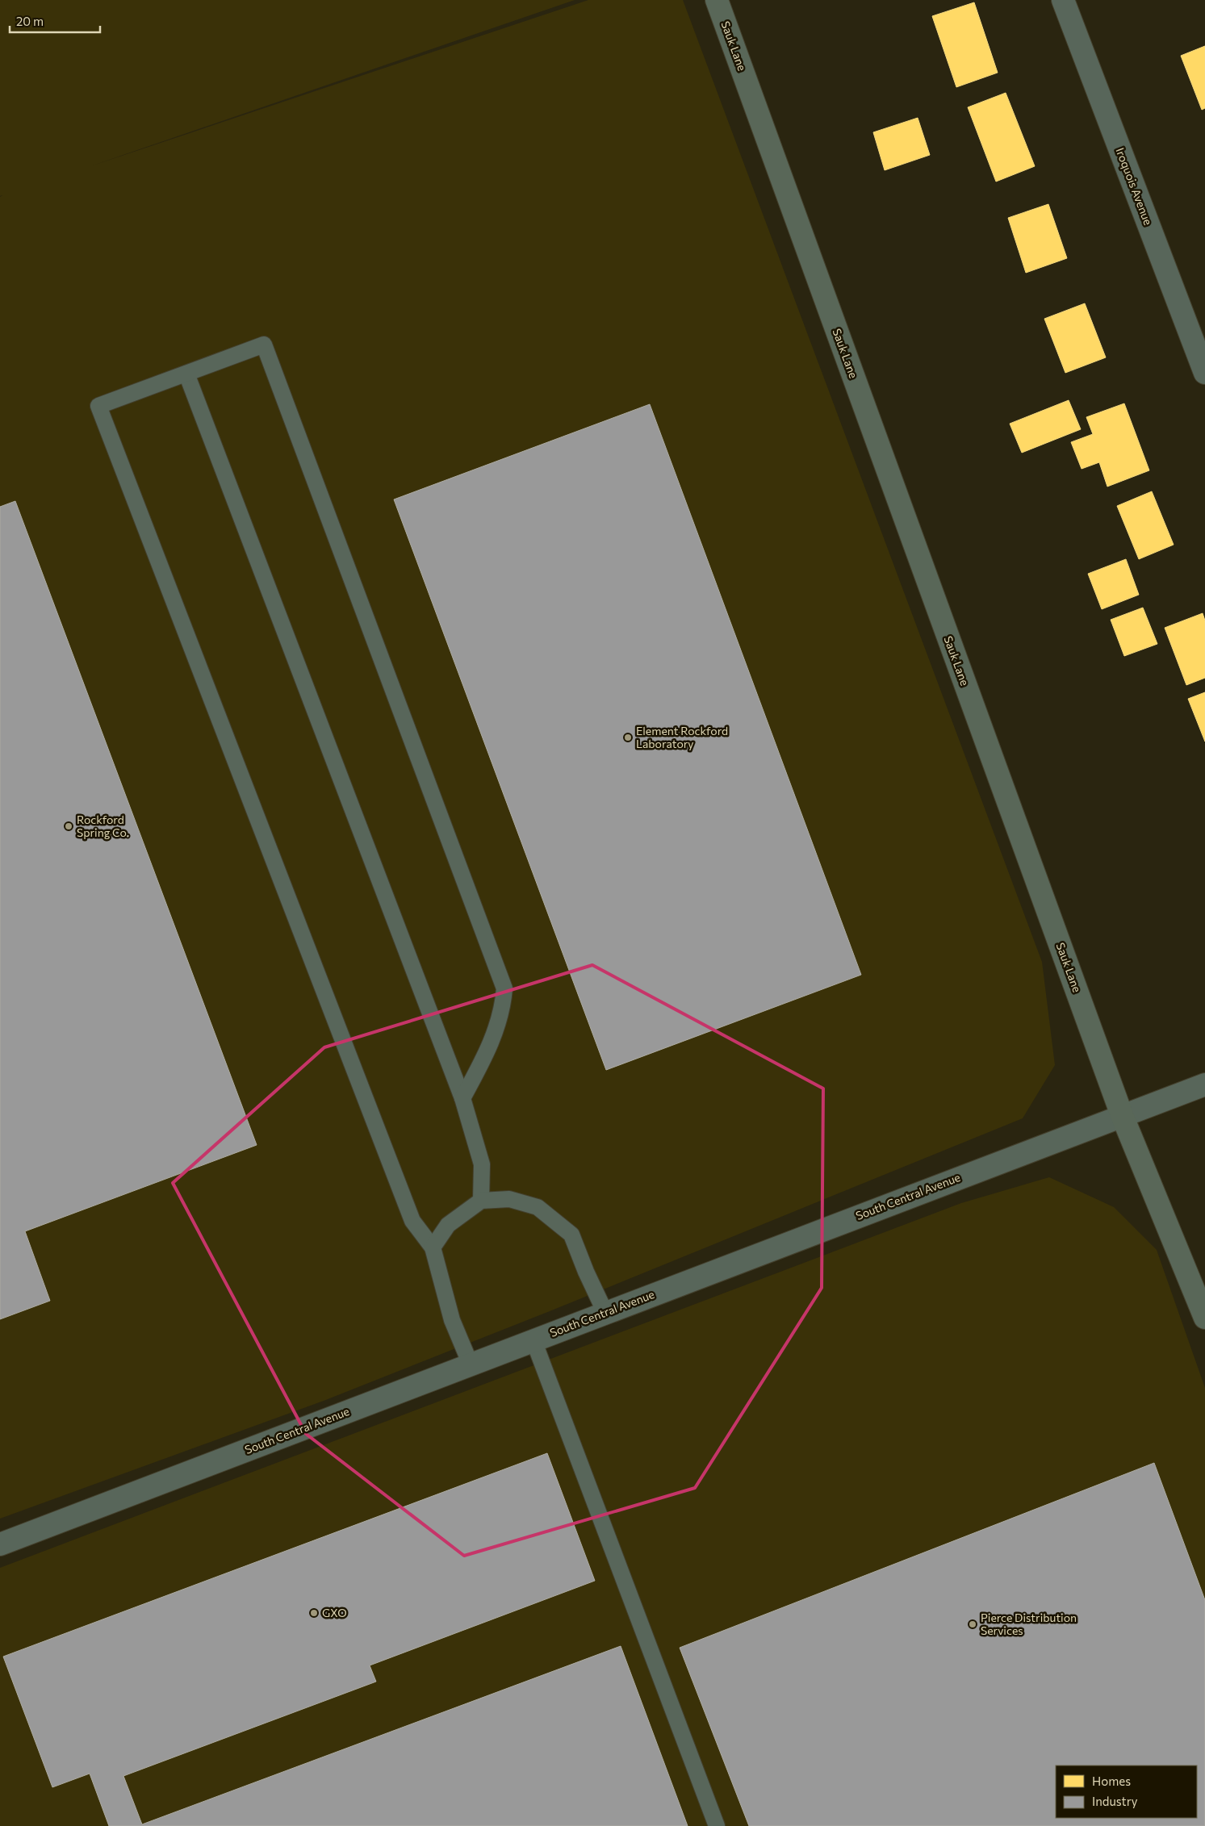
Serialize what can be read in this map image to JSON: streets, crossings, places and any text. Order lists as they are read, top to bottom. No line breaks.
{"streets":{"street":["Sauk Lane","Iroquois Avenue","South Central Avenue"]},"crossings":[["Sauk Lane","South Central Avenue"]],"places":["Element Rockford Laboratory","Rockford Spring Co.","GXO","Pierce Distribution Services"],"legend":["Homes","Industry"],"scale_bar":"20 m"}
